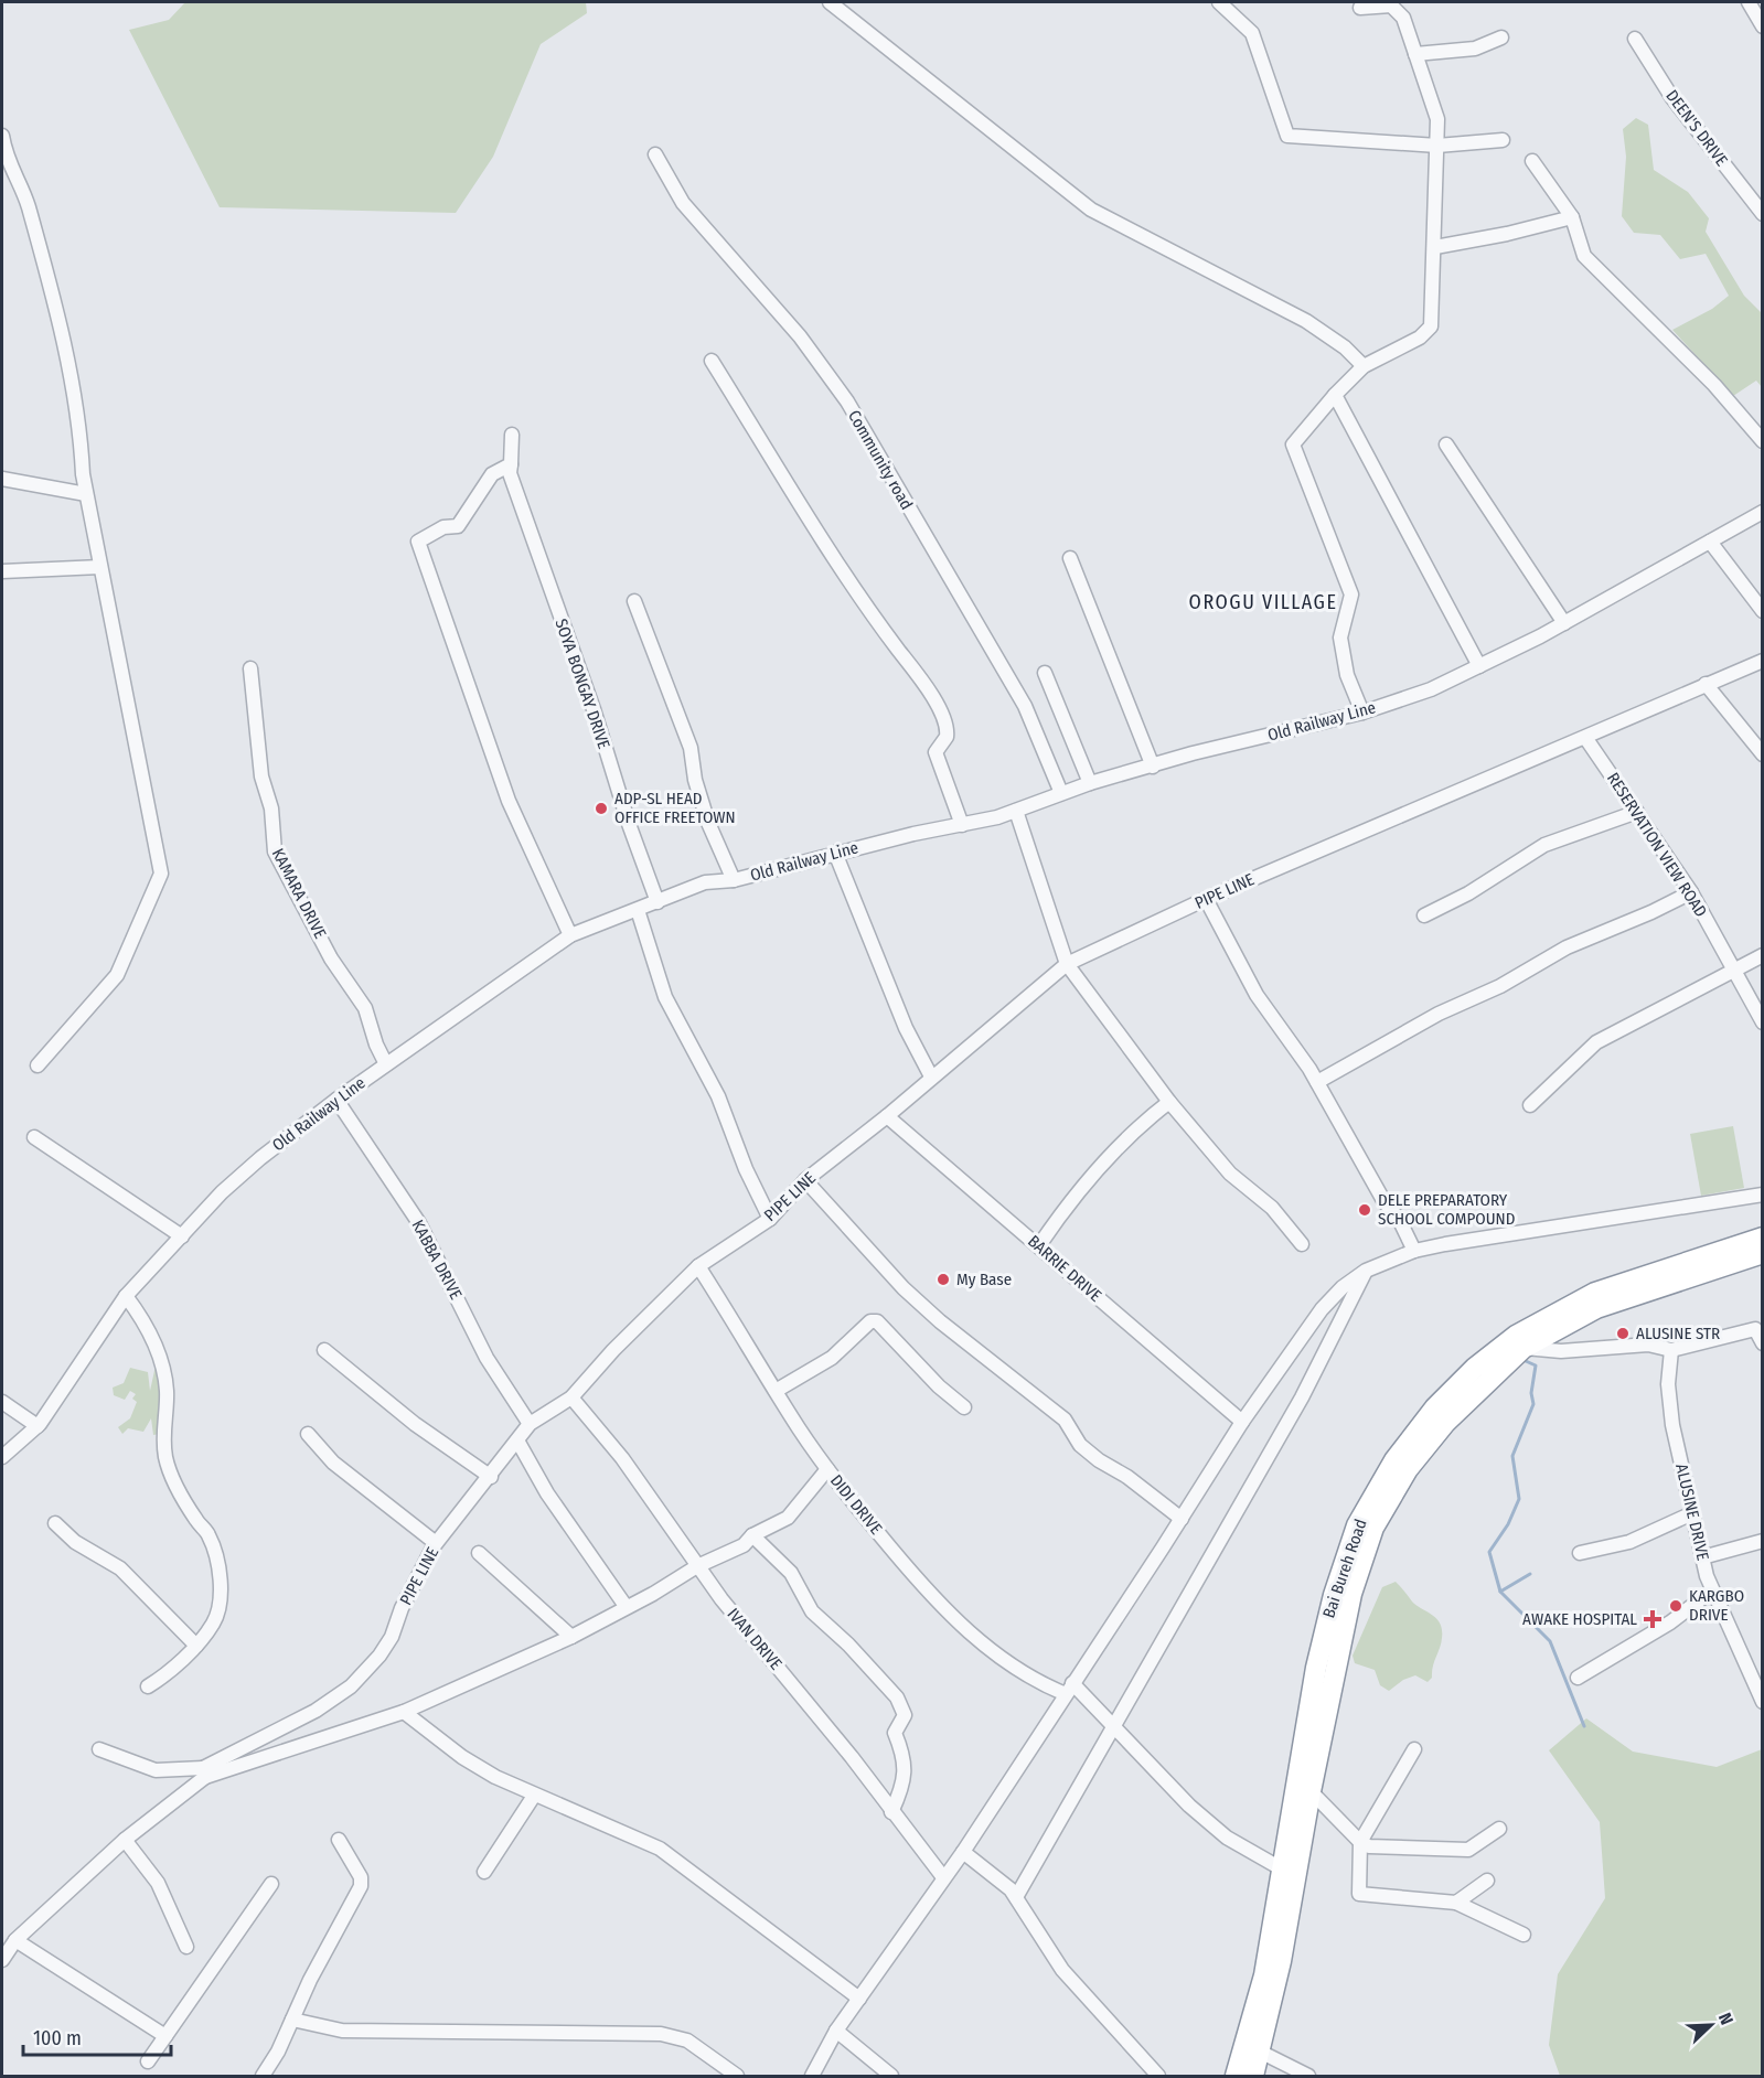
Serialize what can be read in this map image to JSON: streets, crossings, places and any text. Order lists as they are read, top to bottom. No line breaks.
{"streets":{"highway":["Bai Bureh Road"],"street":["DEEN'S DRIVE","Community road","SOYA BONGAY DRIVE","Old Railway Line","RESERVATION VIEW ROAD","PIPE LINE","KAMARA DRIVE","KABBA DRIVE","BARRIE DRIVE","DIDI DRIVE","ALUSINE DRIVE","IVAN DRIVE"]},"crossings":[["Community road","Old Railway Line"],["SOYA BONGAY DRIVE","Old Railway Line"],["Old Railway Line","KAMARA DRIVE"],["Old Railway Line","KABBA DRIVE"],["RESERVATION VIEW ROAD","PIPE LINE"],["PIPE LINE","KABBA DRIVE"],["PIPE LINE","BARRIE DRIVE"],["PIPE LINE","DIDI DRIVE"],["PIPE LINE","IVAN DRIVE"]],"districts":["OROGU VILLAGE"],"places":{"other":["ADP-SL HEAD OFFICE FREETOWN","DELE PREPARATORY SCHOOL COMPOUND","My Base","ALUSINE STR","KARGBO DRIVE"],"health":["AWAKE HOSPITAL"]},"scale_bar":"100 m","north":"top right"}
